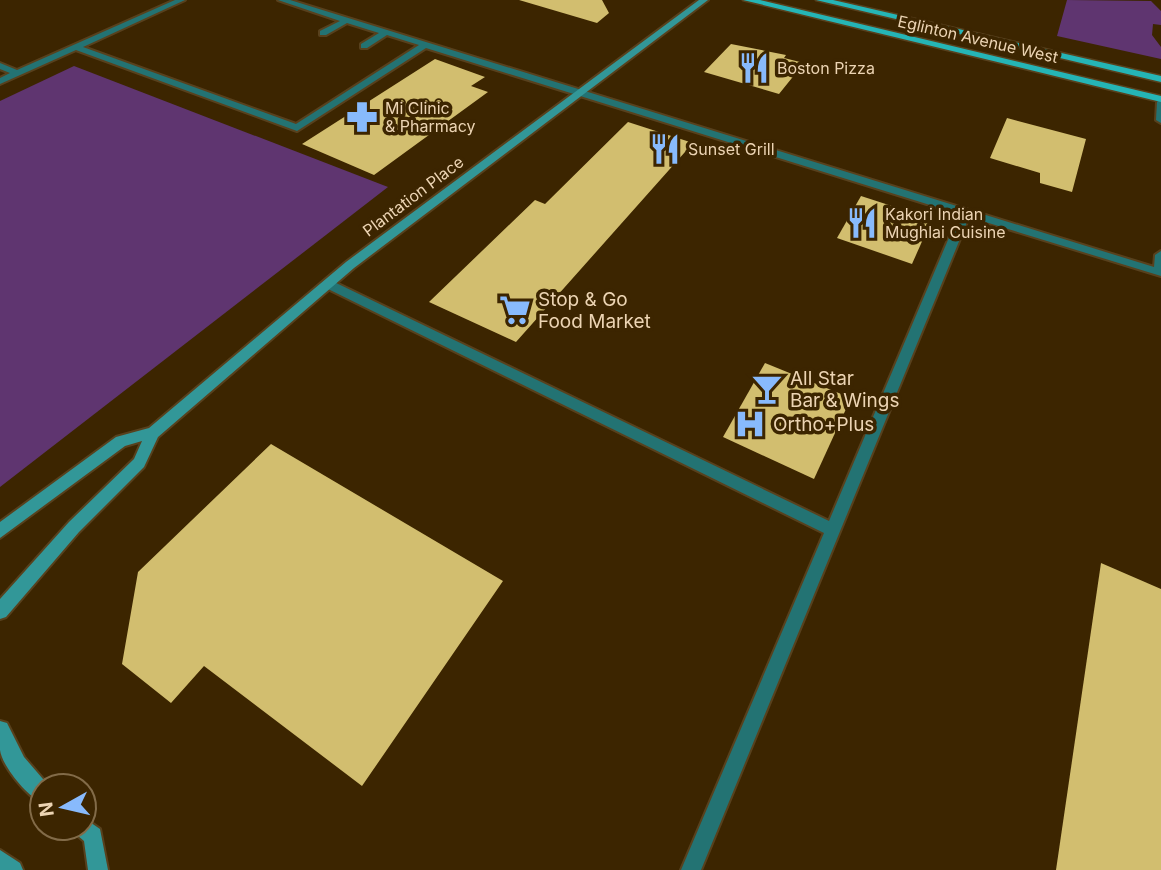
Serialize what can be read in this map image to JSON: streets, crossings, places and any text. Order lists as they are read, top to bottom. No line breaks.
{"streets":{"main road":["Eglinton Avenue West"],"street":["Plantation Place"]},"places":{"restaurant":["Boston Pizza","Sunset Grill","Kakori Indian Mughlai Cuisine"],"pharmacy":["Mi Clinic & Pharmacy"],"supermarket":["Stop & Go Food Market"],"bar":["All Star Bar & Wings"],"hospital":["Ortho+Plus"]},"north":"left"}
